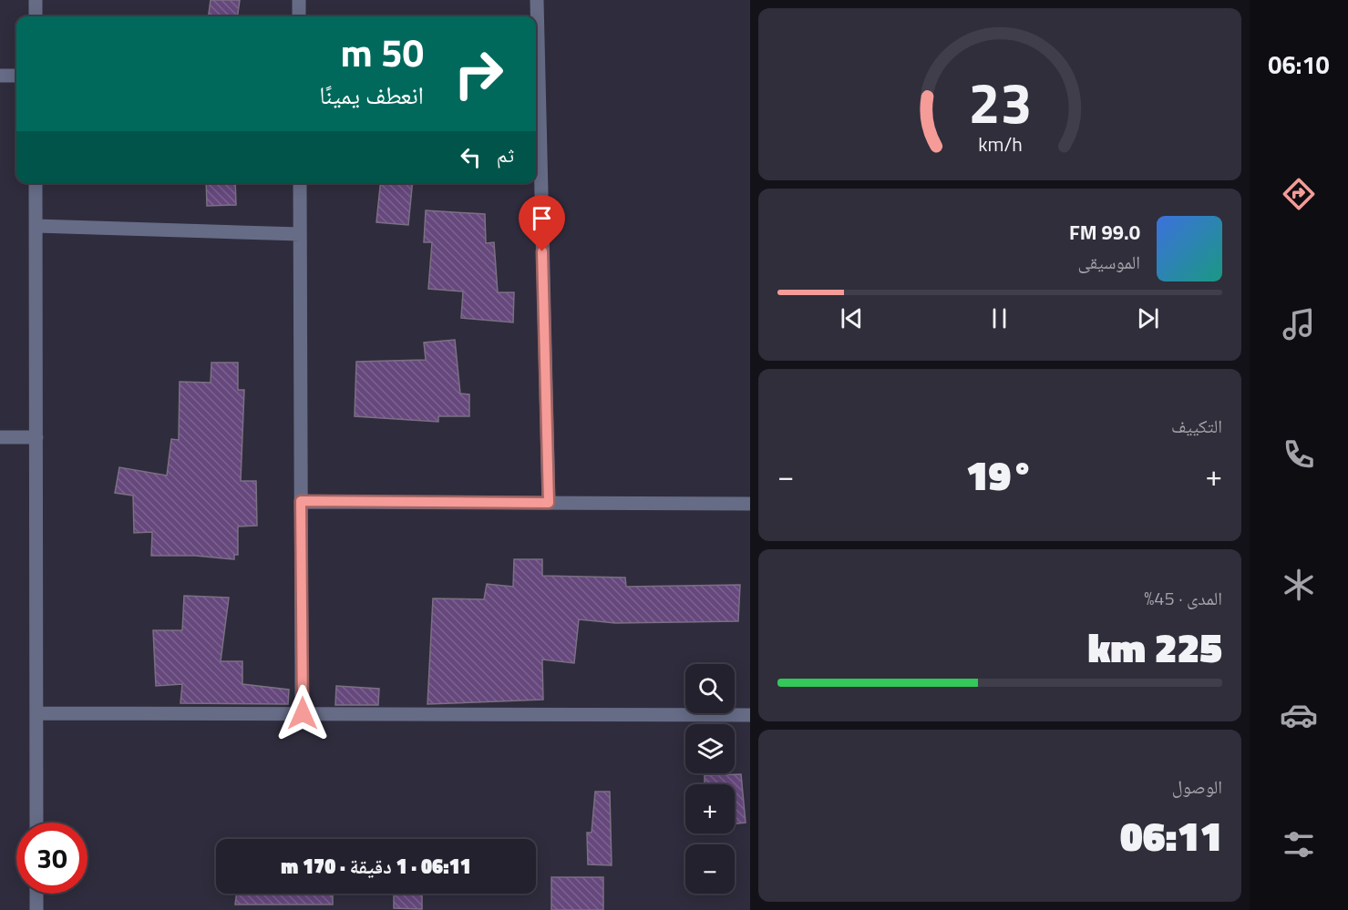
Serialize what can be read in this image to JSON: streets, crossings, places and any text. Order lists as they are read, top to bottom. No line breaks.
{"page":{"tabs":"06:10","turn":["50 m","انعطف يمينًا"],"then":"ثم","song":["99.0 FM","الموسيقى"],"tile":["التكييف",["المدى · 45%","225 km"],["الوصول","06:11"]],"heat":["−","19°","+"],"map_buttons":["+","−"],"limit":"30","trip":"06:11 · 1 دقيقة · 170 m","gauge":["23","km/h"]}}
